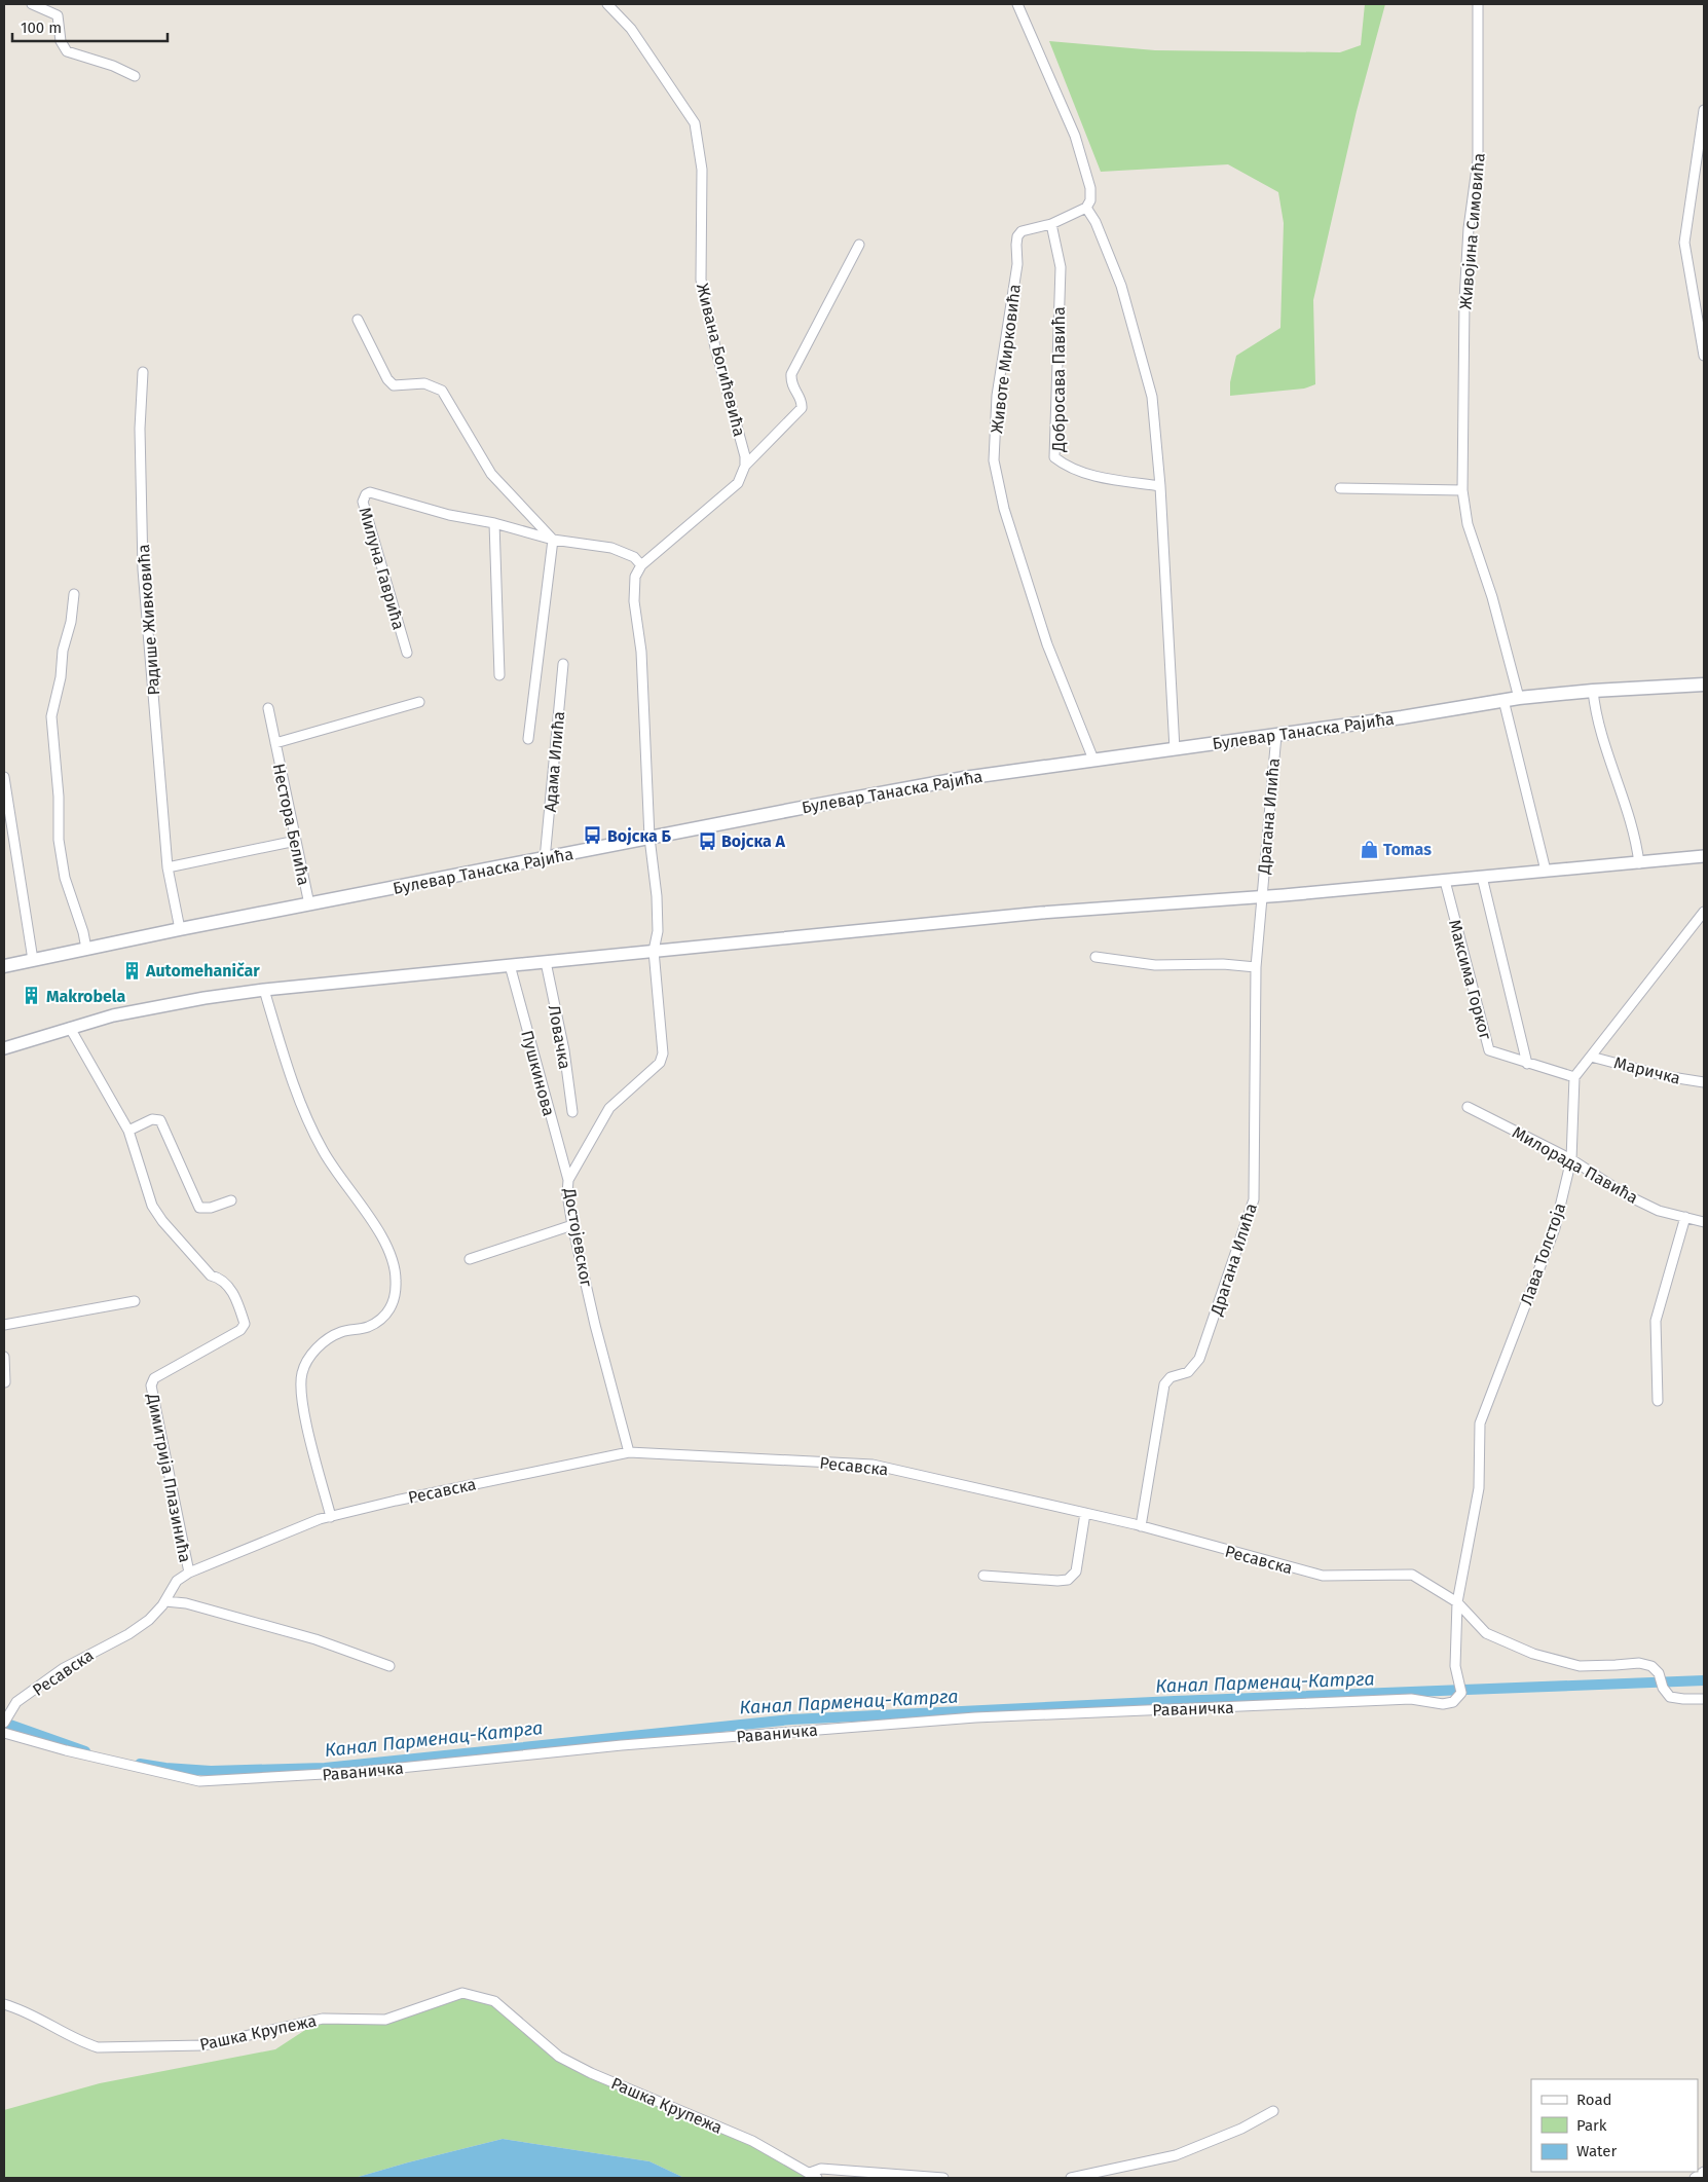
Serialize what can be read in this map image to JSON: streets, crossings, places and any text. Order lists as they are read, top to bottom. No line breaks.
{"streets":{"main road":["Булевар Танаска Рајића"],"street":["Живојина Симовића","Животе Мирковића","Живана Богићевића","Добросава Павића","Милуна Гаврића","Радише Живковића","Адама Илића","Драгана Илића","Нестора Белића","Максима Горког","Ловачка","Маричка","Пушкинова","Милорада Павића","Достојевског","Лава Толстоја","Ресавска","Димитрија Плазинића","Раваничка","Рашка Крупежа"]},"crossings":[["Живојина Симовића","Булевар Танаска Рајића"],["Животе Мирковића","Добросава Павића"],["Животе Мирковића","Булевар Танаска Рајића"],["Живана Богићевића","Милуна Гаврића"],["Радише Живковића","Булевар Танаска Рајића"],["Булевар Танаска Рајића","Адама Илића"],["Булевар Танаска Рајића","Драгана Илића"],["Булевар Танаска Рајића","Нестора Белића"],["Булевар Танаска Рајића","Достојевског"],["Драгана Илића","Ресавска"],["Максима Горког","Лава Толстоја"],["Пушкинова","Достојевског"],["Милорада Павића","Лава Толстоја"],["Достојевског","Ресавска"],["Лава Толстоја","Ресавска"],["Лава Толстоја","Раваничка"],["Ресавска","Димитрија Плазинића"],["Ресавска","Раваничка"]],"water":["Канал Парменац-Катрга"],"places":{"bus stop":["Војска Б","Војска А"],"shop":["Tomas"],"building":["Automehaničar","Makrobela"]},"legend":["Road","Park","Water"],"scale_bar":"100 m"}
